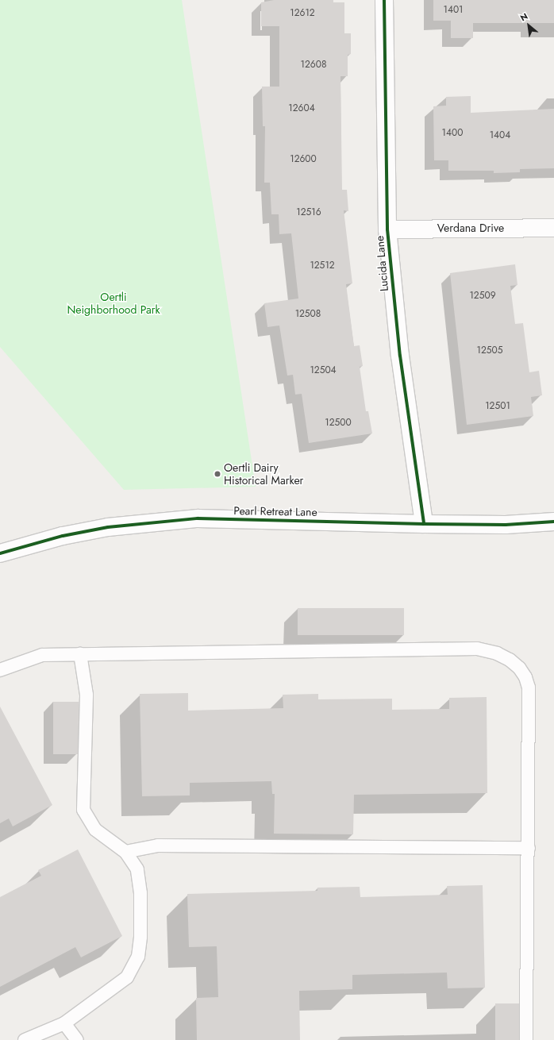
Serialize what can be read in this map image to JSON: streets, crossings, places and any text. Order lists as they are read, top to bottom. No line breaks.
{"streets":{"street":["Verdana Drive","Lucida Lane","Pearl Retreat Lane"]},"crossings":[["Verdana Drive","Lucida Lane"],["Lucida Lane","Pearl Retreat Lane"]],"parks":["Oertli Neighborhood Park"],"places":["Oertli Dairy Historical Marker"],"house_numbers":["1401","12612","12608","12604","1400","1404","12600","12516","12512","12509","12508","12505","12504","12501","12500"],"north":"top left"}
